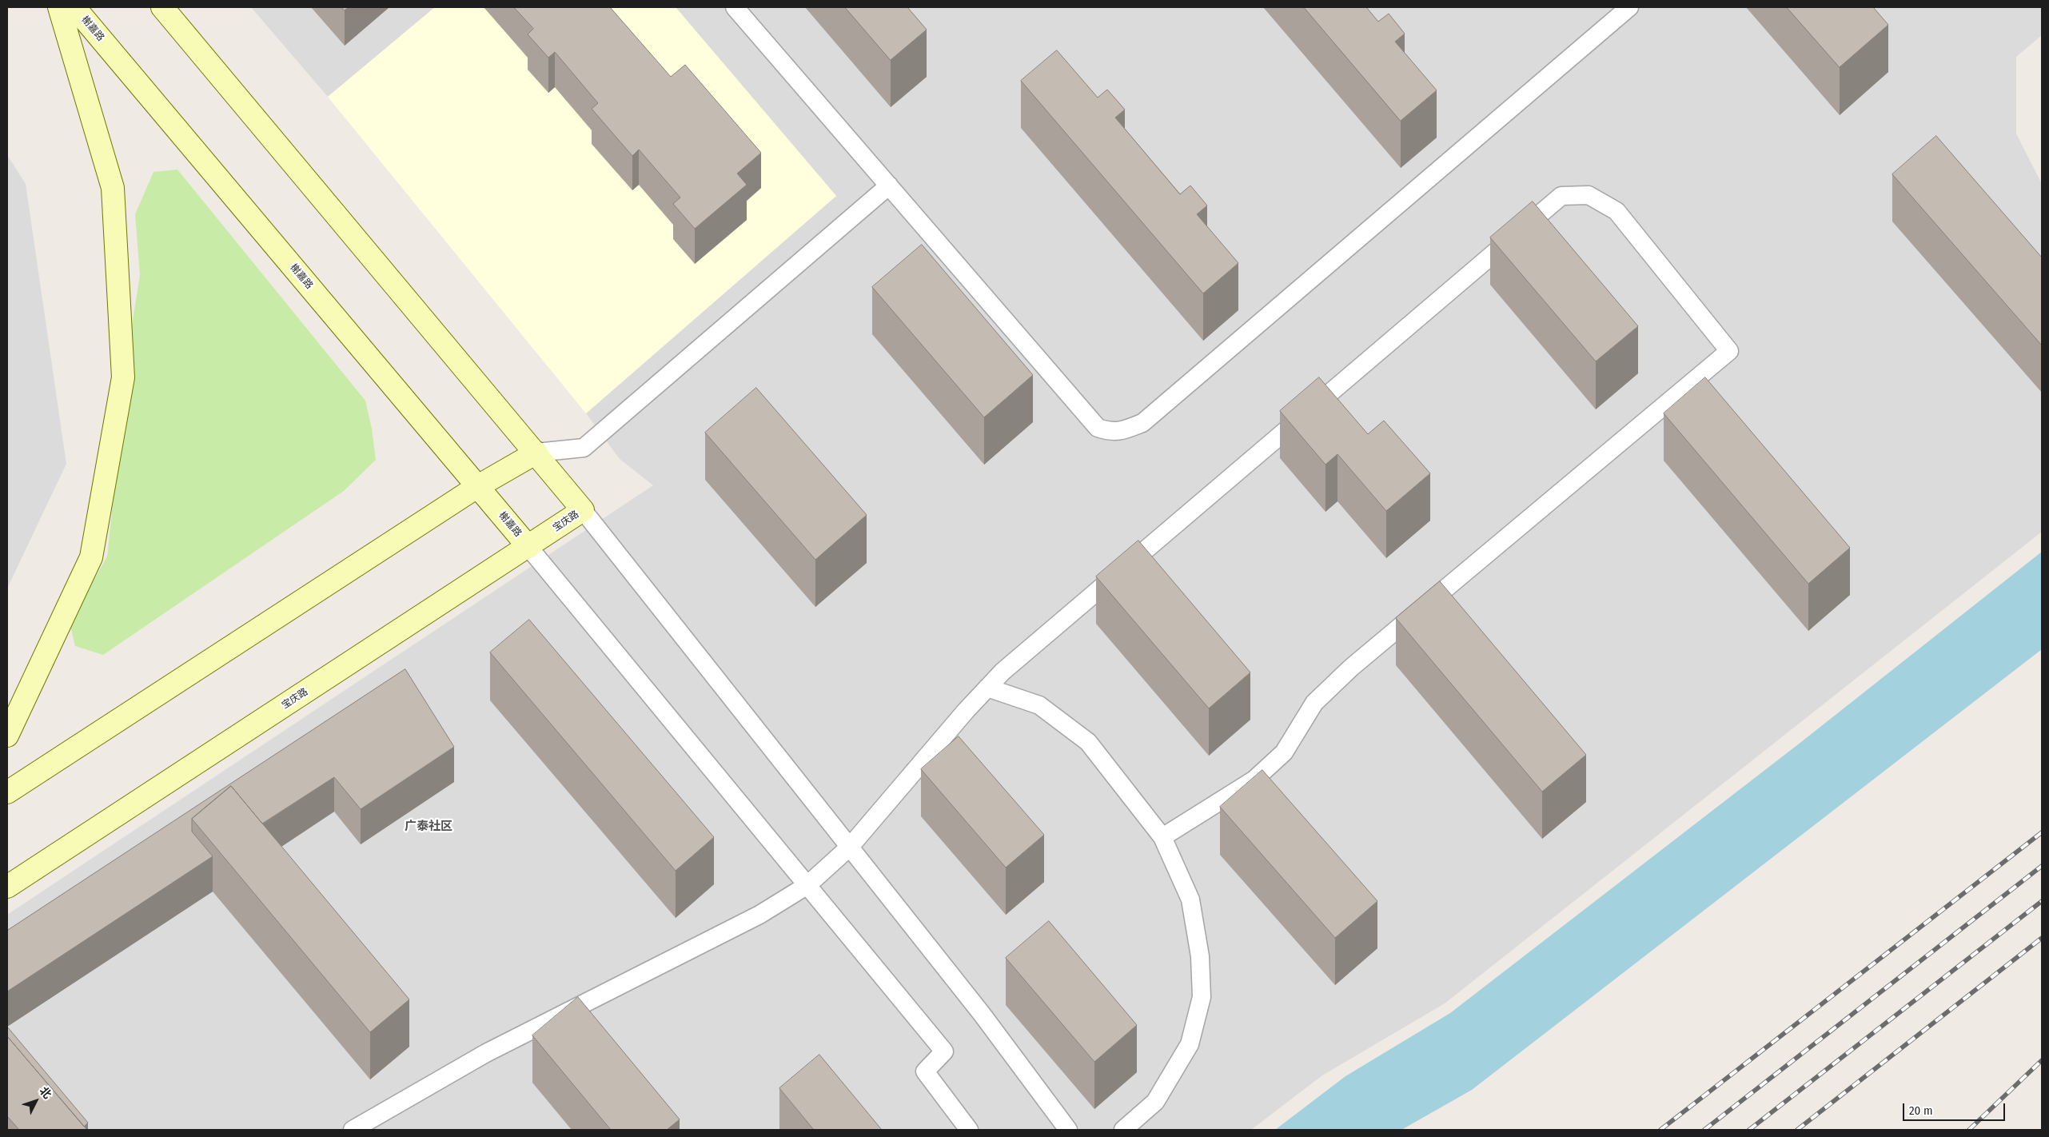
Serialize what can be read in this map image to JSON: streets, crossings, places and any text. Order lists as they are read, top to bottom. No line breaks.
{"streets":{"main road":["榭嘉路","宝庆路"]},"crossings":[["榭嘉路","宝庆路"]],"districts":["广泰社区"],"scale_bar":"20 m","north":"top right"}
